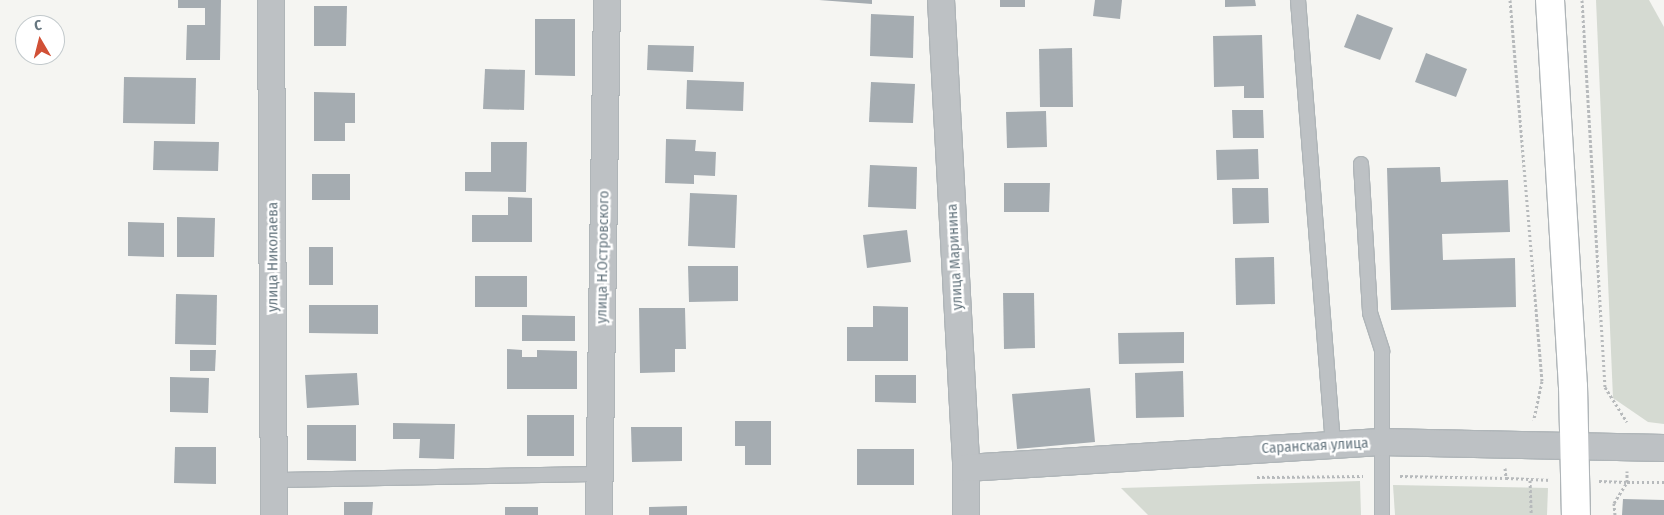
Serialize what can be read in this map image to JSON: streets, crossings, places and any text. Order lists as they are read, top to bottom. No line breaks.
{"streets":{"street":["улица Николаева","улица Н.Островского","улица Маринина","Саранская улица"]},"crossings":[["улица Маринина","Саранская улица"]],"north":"top"}
